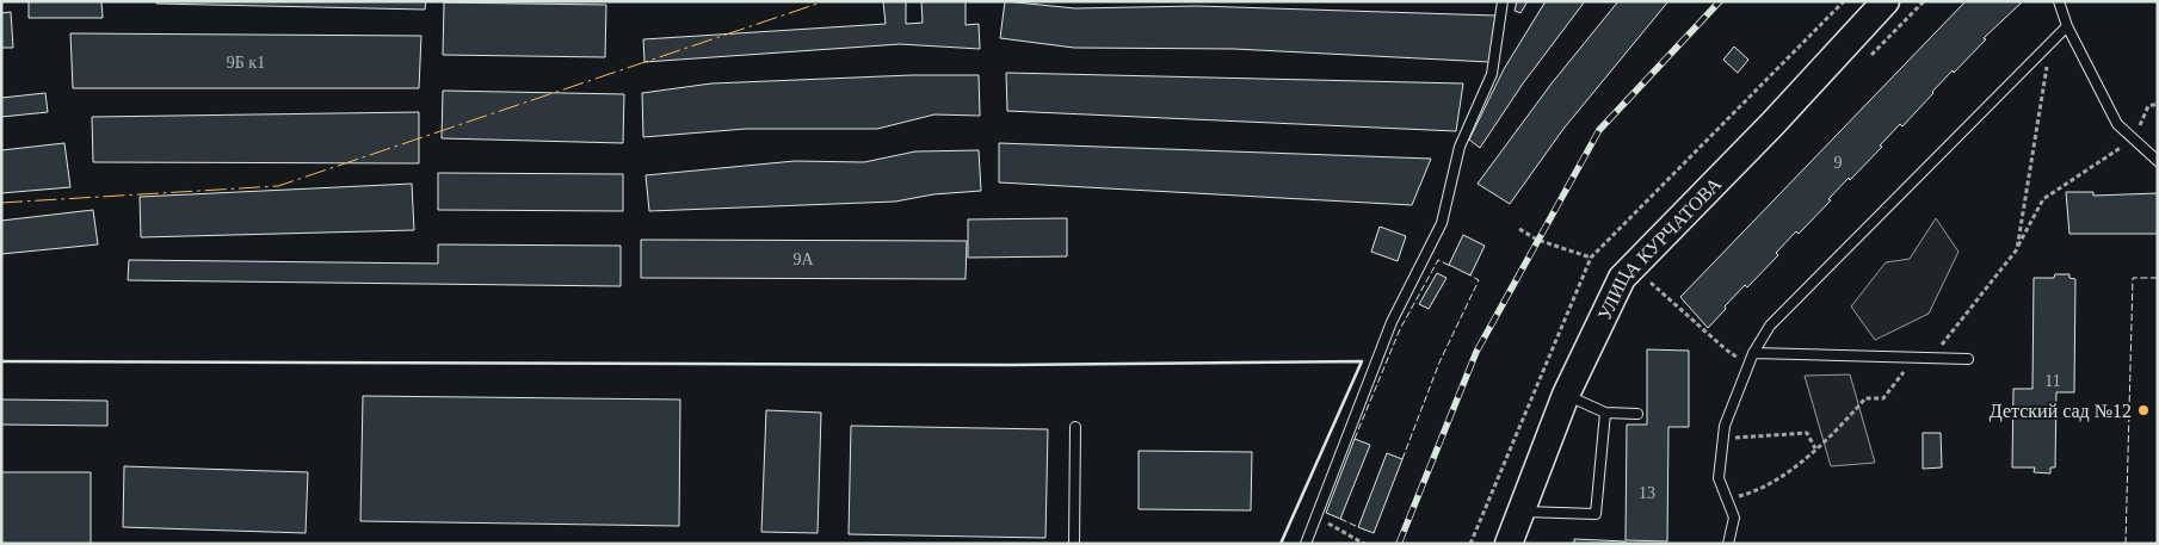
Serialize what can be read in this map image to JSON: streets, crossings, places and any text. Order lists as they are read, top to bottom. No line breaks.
{"streets":{"main road":["УЛИЦА КУРЧАТОВА"]},"places":["Детский сад №12"],"house_numbers":["9Б к1","9","9А","11","13"]}
